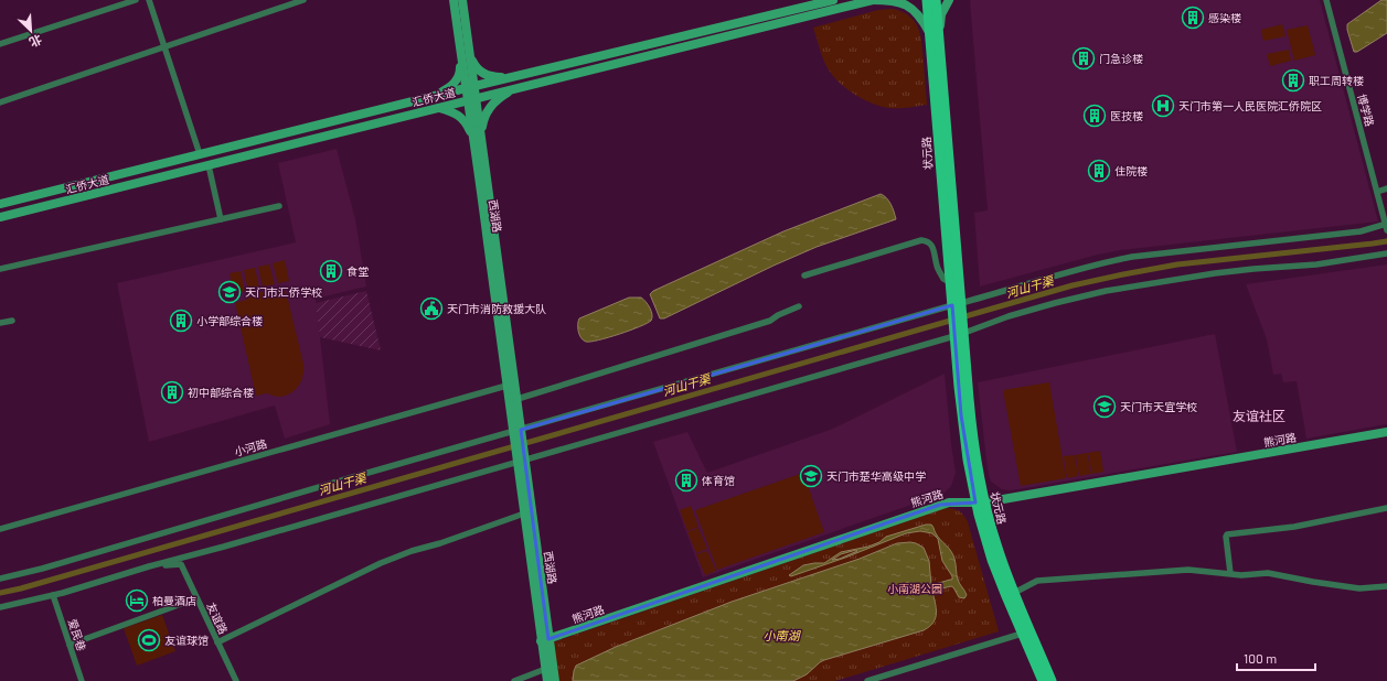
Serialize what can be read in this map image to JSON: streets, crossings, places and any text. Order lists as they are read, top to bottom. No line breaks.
{"streets":{"main road":["汇侨大道","状元路","西湖路","熊河路"],"street":["博学路","小河路","友谊路","爱民巷"]},"crossings":[["汇侨大道","状元路"],["汇侨大道","西湖路"],["状元路","熊河路"],["西湖路","熊河路"],["西湖路","小河路"]],"districts":["友谊社区"],"water":["河山干渠","小南湖"],"parks":["小南湖公园"],"places":{"building":["感染楼","门急诊楼","职工周转楼","医技楼","住院楼","食堂","小学部综合楼","初中部综合楼","体育馆"],"hospital":["天门市第一人民医院汇侨院区"],"school or university":["天门市汇侨学校","天门市天宜学校","天门市楚华高级中学"],"public building":["天门市消防救援大队"],"hotel":["柏曼酒店"],"sports":["友谊球馆"]},"scale_bar":"100 m","north":"bottom right"}
